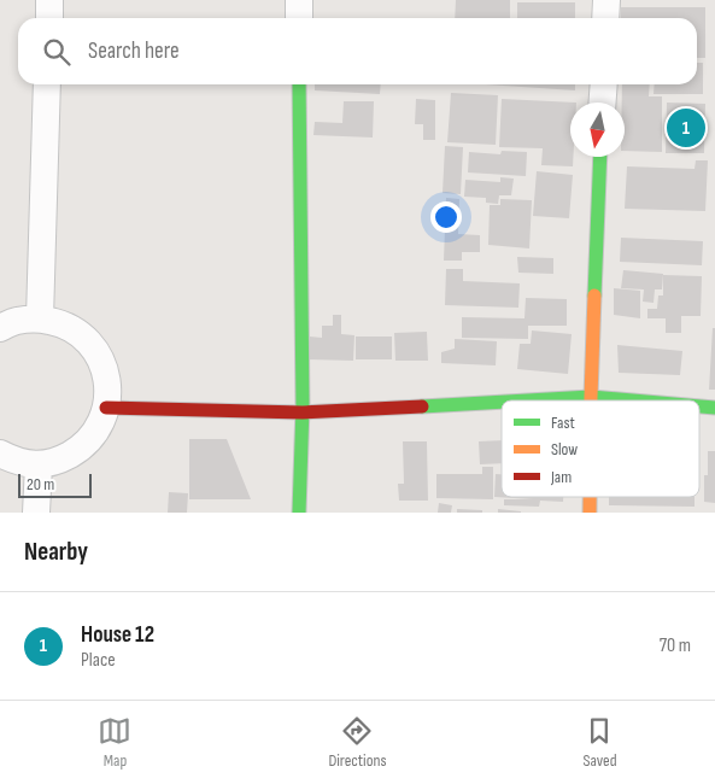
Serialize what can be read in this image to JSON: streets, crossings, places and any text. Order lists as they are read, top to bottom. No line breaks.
{"legend":["Fast","Slow","Jam"],"scale_bar":"20 m","north":"bottom","page":{"search":"Search here","pins":"1","scale":"20 m","heading":"Nearby","list":[{"mark":"1","name":"House 12","note":"Place","value":"70 m"}],"nav":["Map","Directions","Saved"]}}
